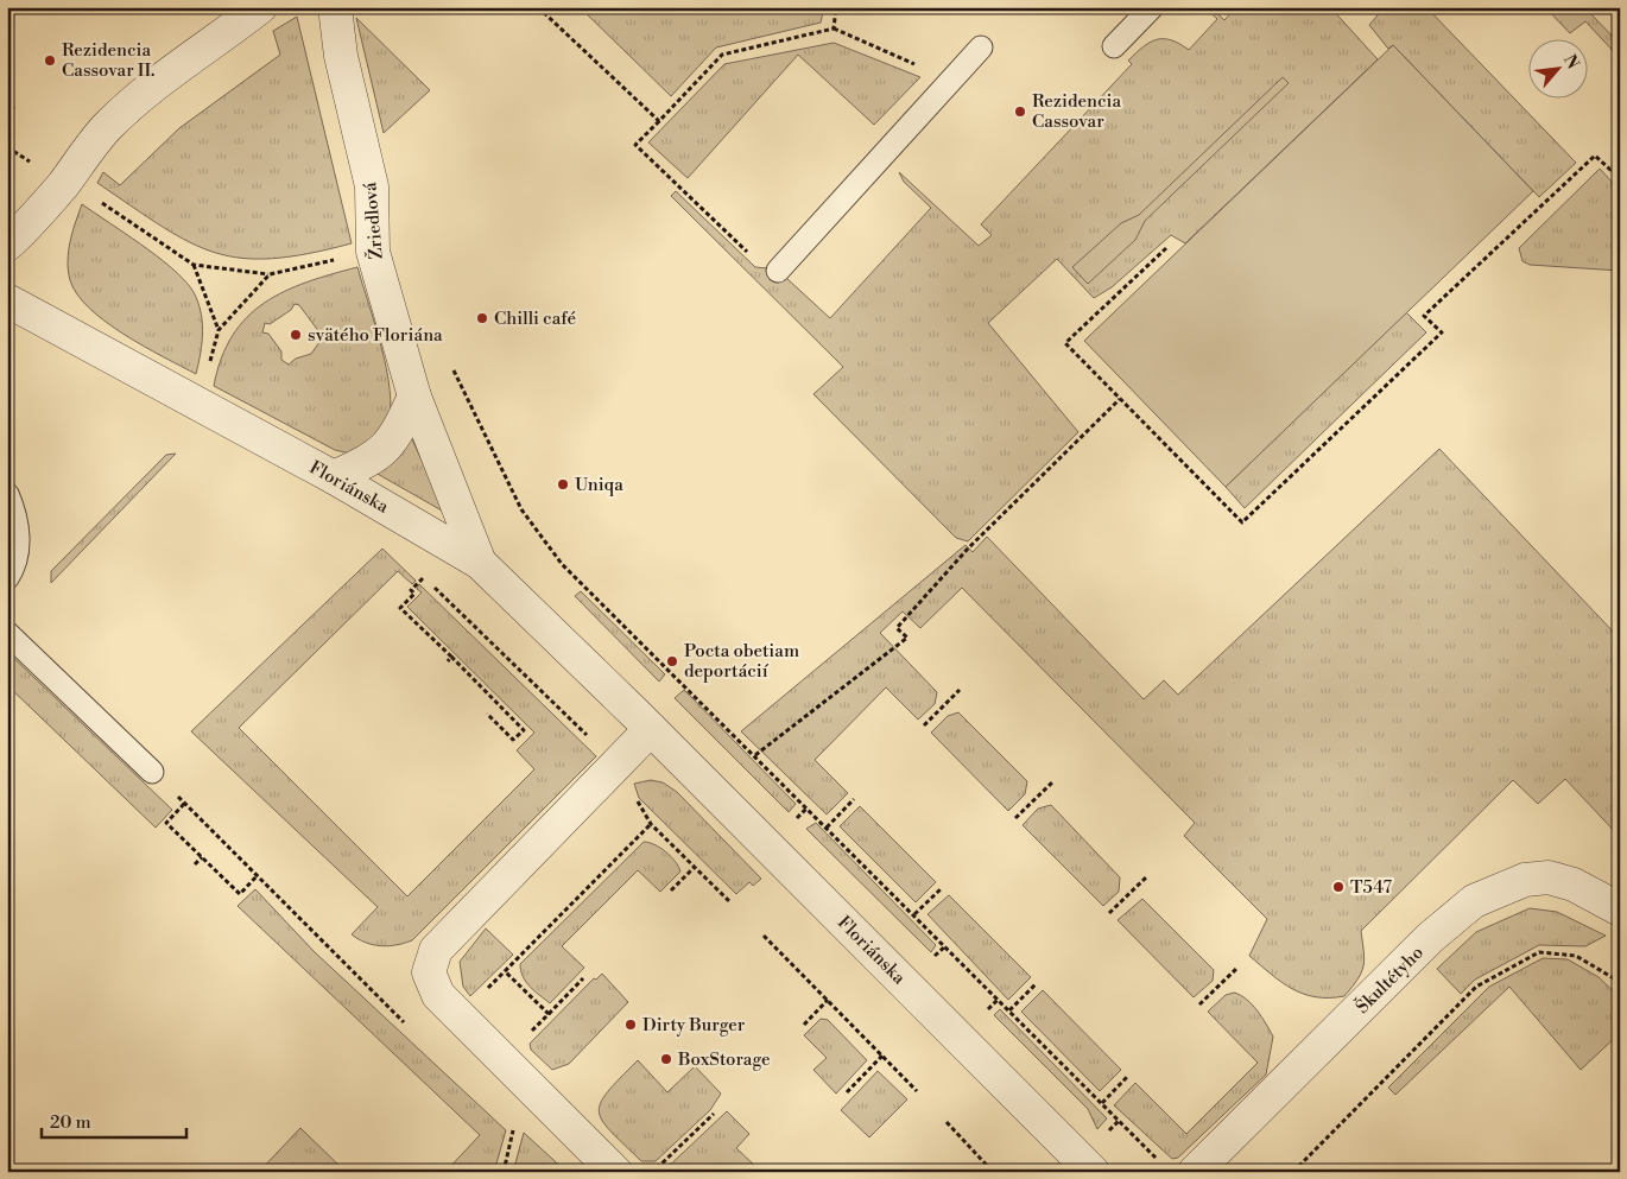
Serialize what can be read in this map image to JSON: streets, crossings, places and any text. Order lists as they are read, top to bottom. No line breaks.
{"streets":{"street":["Žriedlová","Floriánska","Škultétyho"]},"crossings":[["Žriedlová","Floriánska"]],"places":["Rezidencia Cassovar II.","Rezidencia Cassovar","Chilli café","svätého Floriána","Uniqa","Pocta obetiam deportácií","T547","Dirty Burger","BoxStorage"],"scale_bar":"20 m","north":"top right"}
